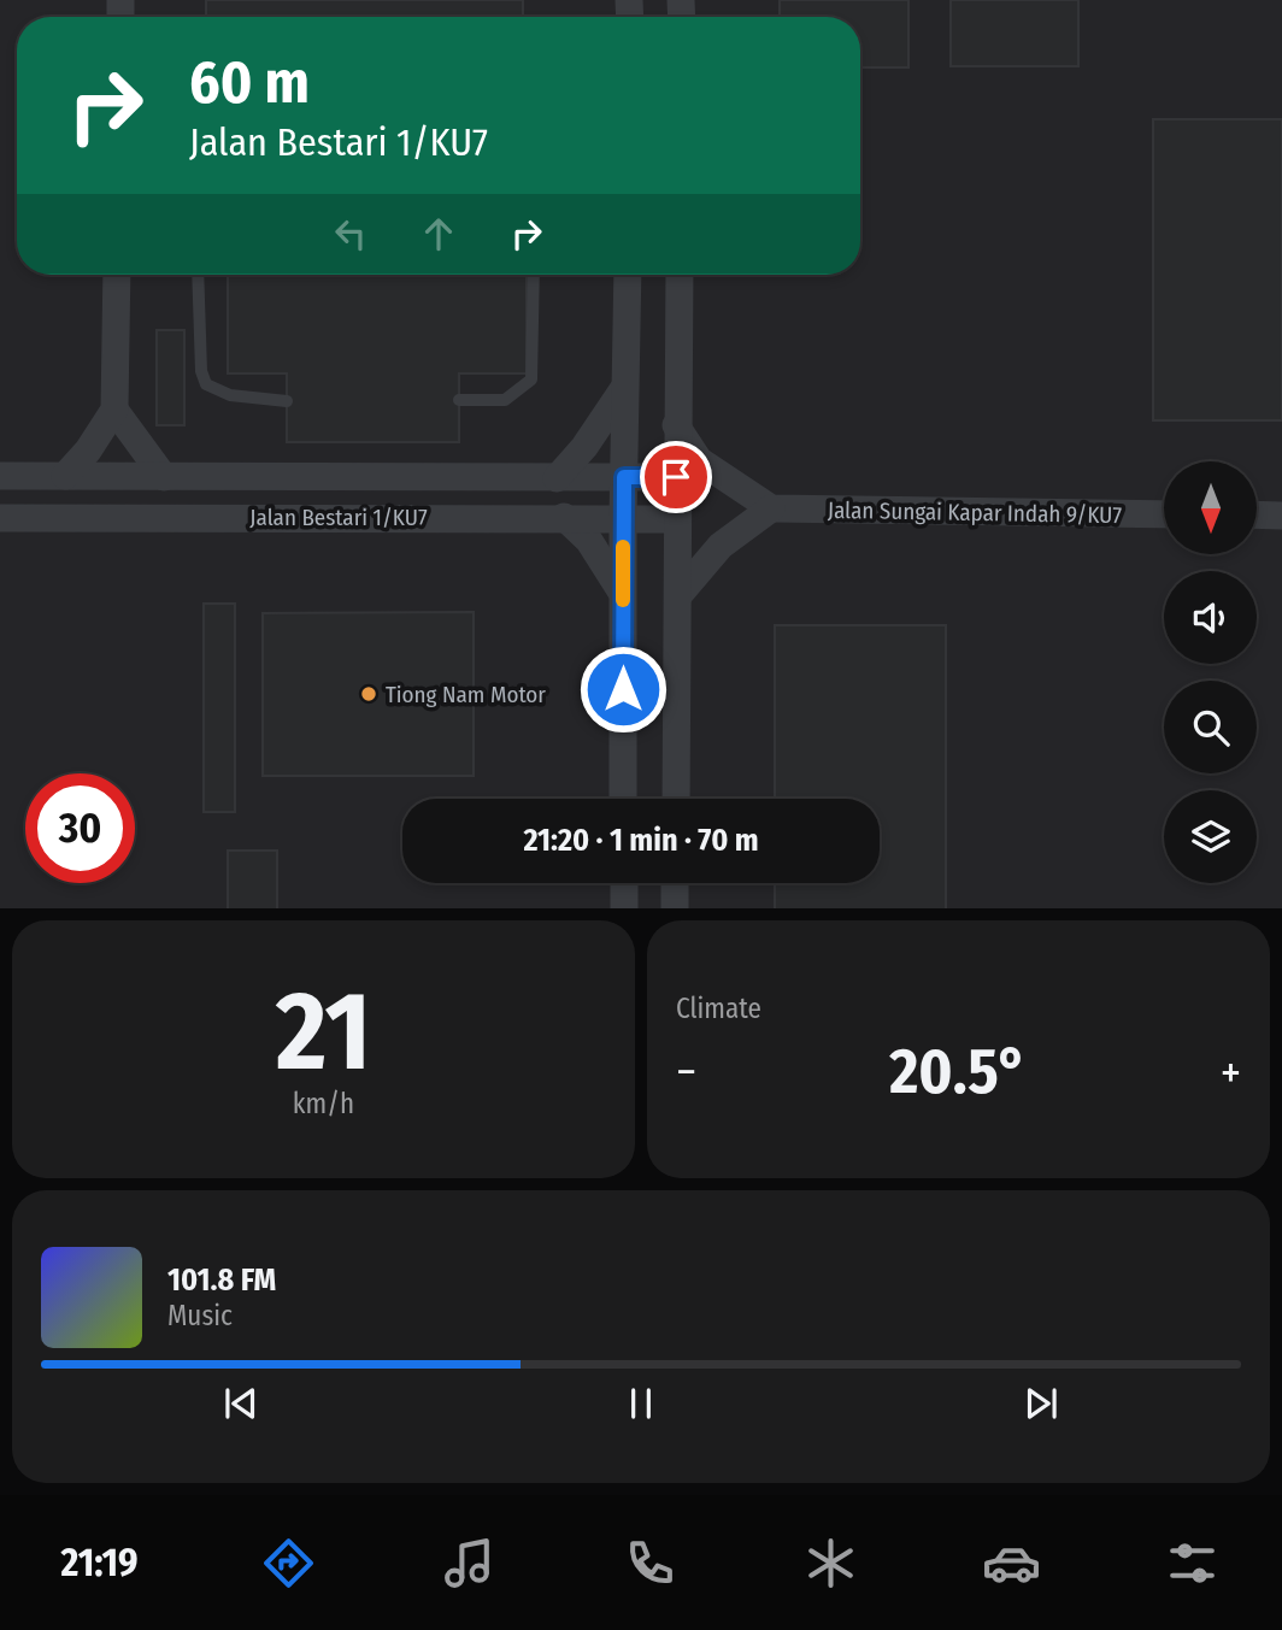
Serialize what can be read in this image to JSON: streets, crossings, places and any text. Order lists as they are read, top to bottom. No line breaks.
{"streets":{"street":["Jalan Sungai Kapar Indah 9/KU7","Jalan Bestari 1/KU7"]},"places":["Tiong Nam Motor"],"north":"bottom","page":{"turn":["60 m","Jalan Bestari 1/KU7"],"limit":"30","trip":"21:20 · 1 min · 70 m","tile":[["21","km/h"],"Climate"],"heat":["−","20.5°","+"],"song":["101.8 FM","Music"],"tabs":"21:19"}}
